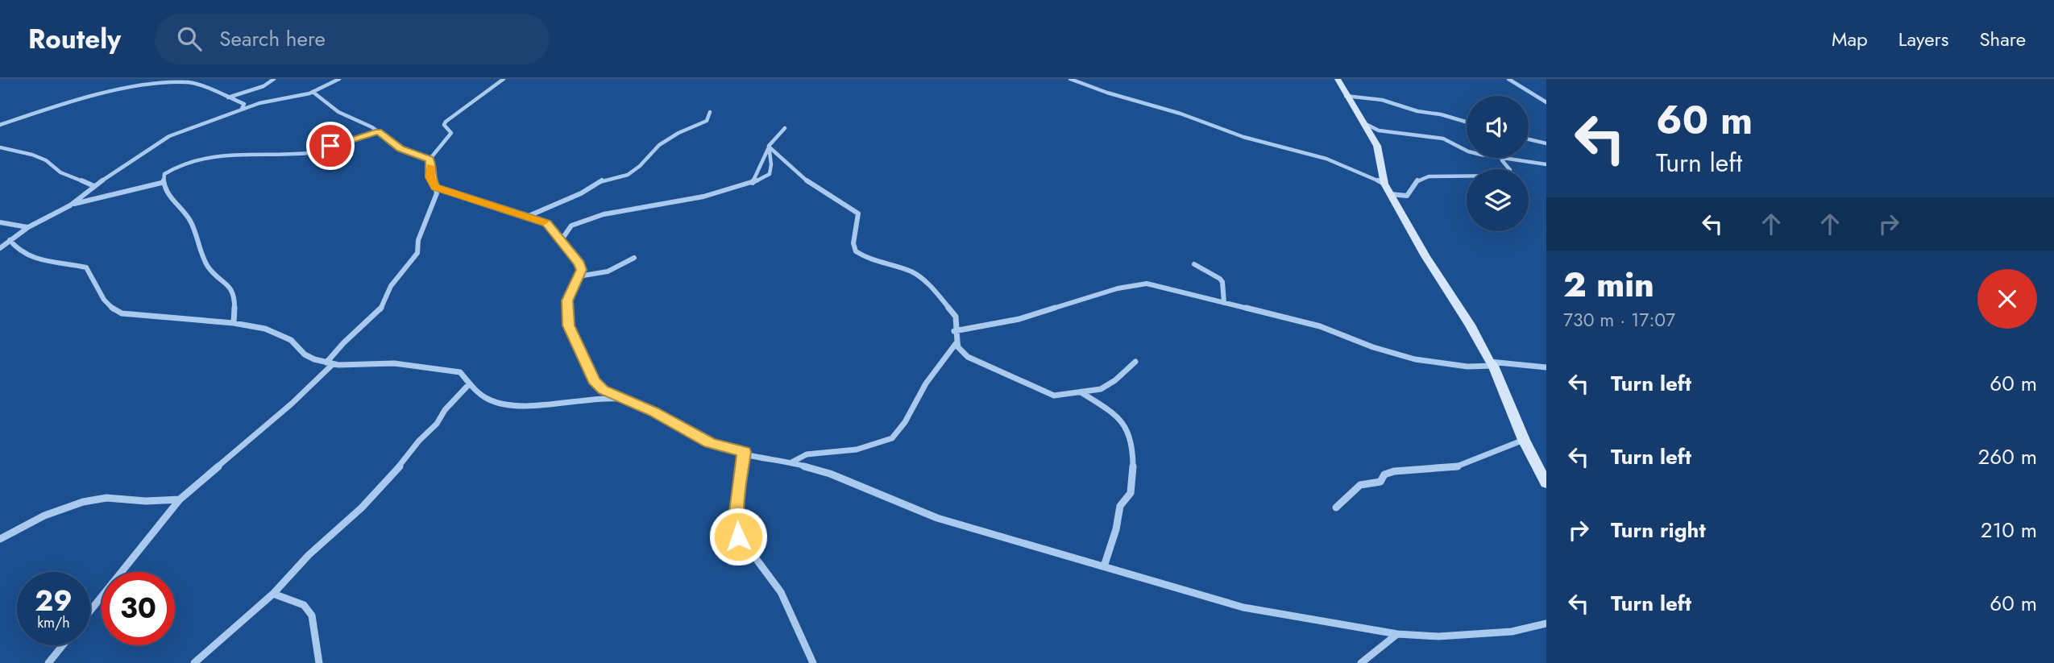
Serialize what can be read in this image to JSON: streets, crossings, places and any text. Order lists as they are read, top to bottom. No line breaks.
{"page":{"header":"Routely","search":"Search here","nav":["Map","Layers","Share"],"turn":["60 m","Turn left"],"heading":["2 min","730 m · 17:07"],"list":[{"name":"Turn left","value":"60 m"},{"name":"Turn left","value":"260 m"},{"name":"Turn right","value":"210 m"},{"name":"Turn left","value":"60 m"}],"speed":"29 km/h","limit":"30"}}
